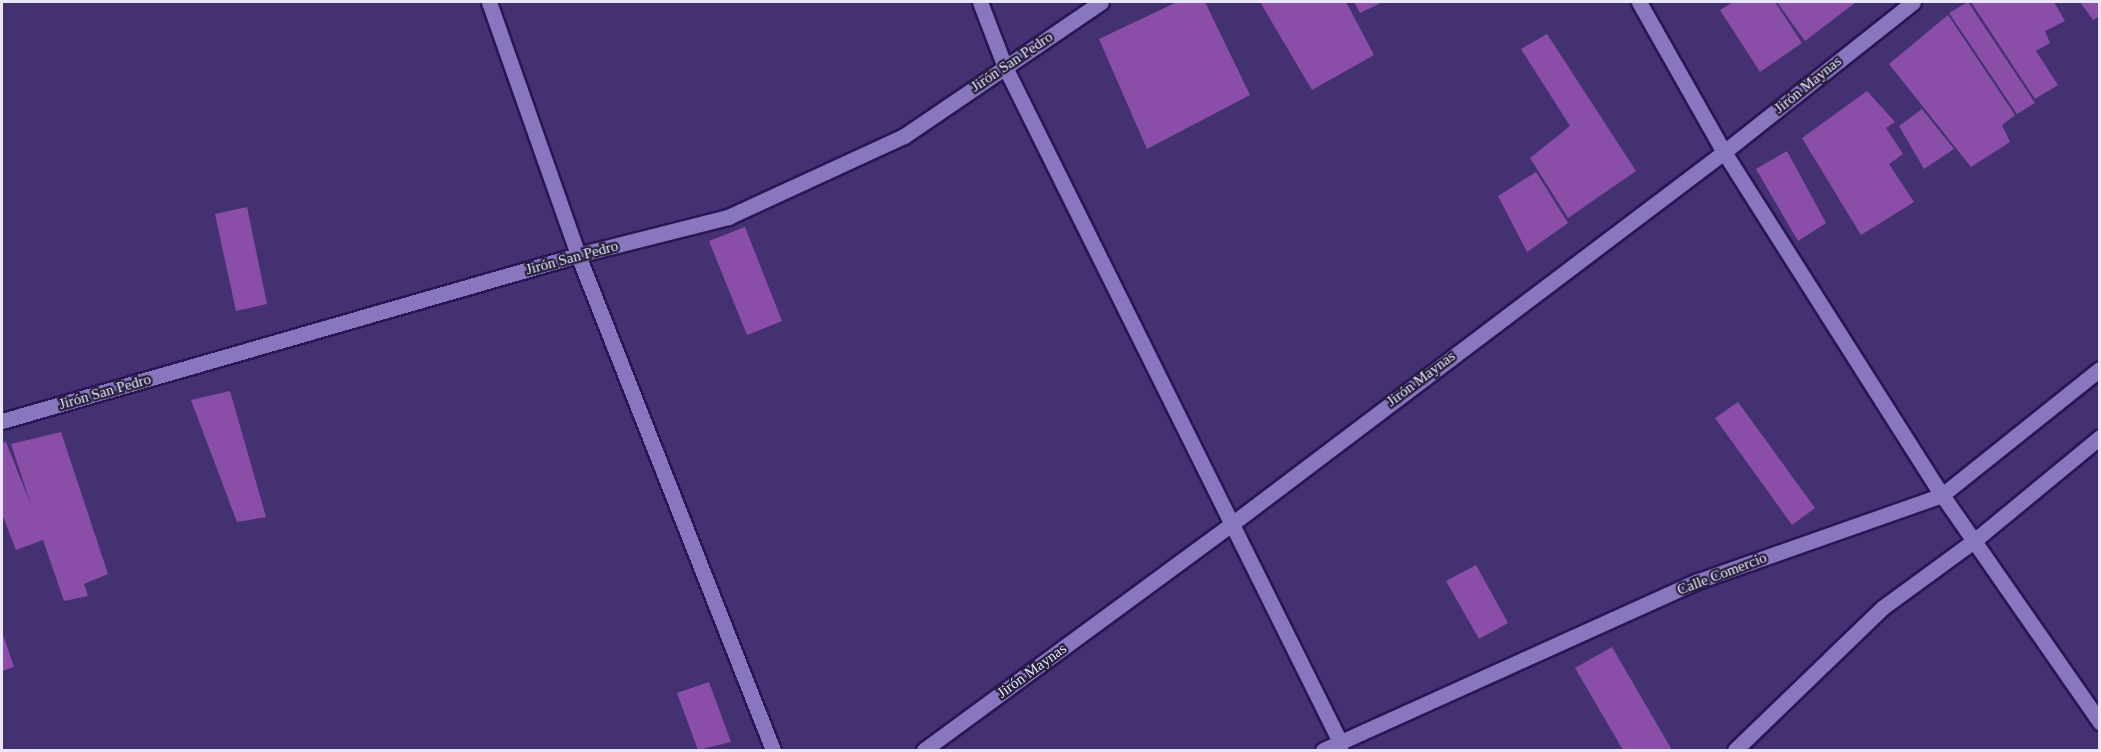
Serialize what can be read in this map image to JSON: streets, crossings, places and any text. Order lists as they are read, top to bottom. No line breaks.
{"streets":{"street":["Jirón San Pedro","Jirón Maynas","Calle Comercio"]}}
